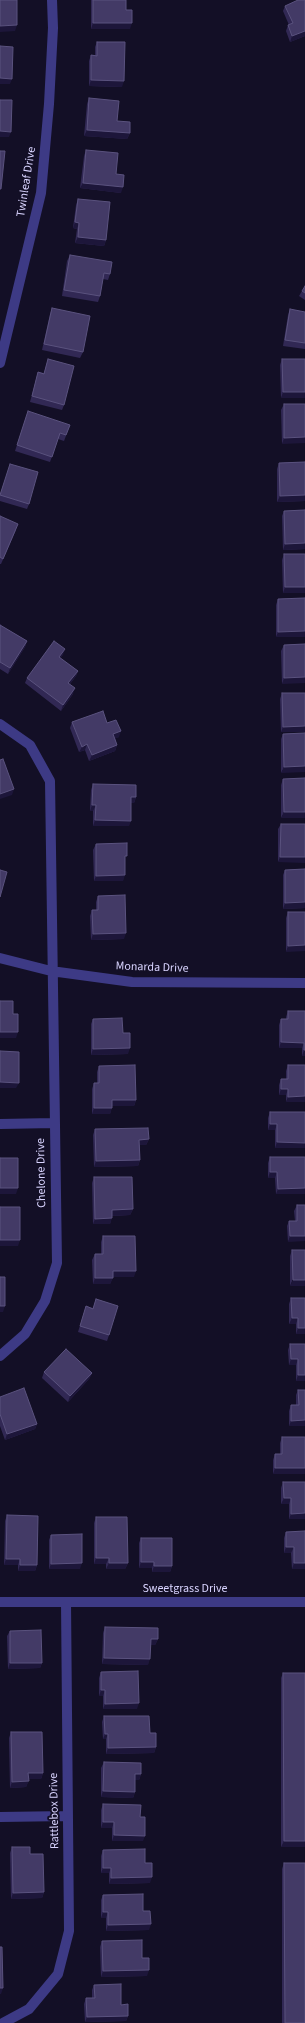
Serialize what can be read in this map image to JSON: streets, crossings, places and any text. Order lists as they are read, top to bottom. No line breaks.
{"streets":{"street":["Twinleaf Drive","Monarda Drive","Chelone Drive","Sweetgrass Drive","Rattlebox Drive"]},"crossings":[["Monarda Drive","Chelone Drive"],["Sweetgrass Drive","Rattlebox Drive"]]}
